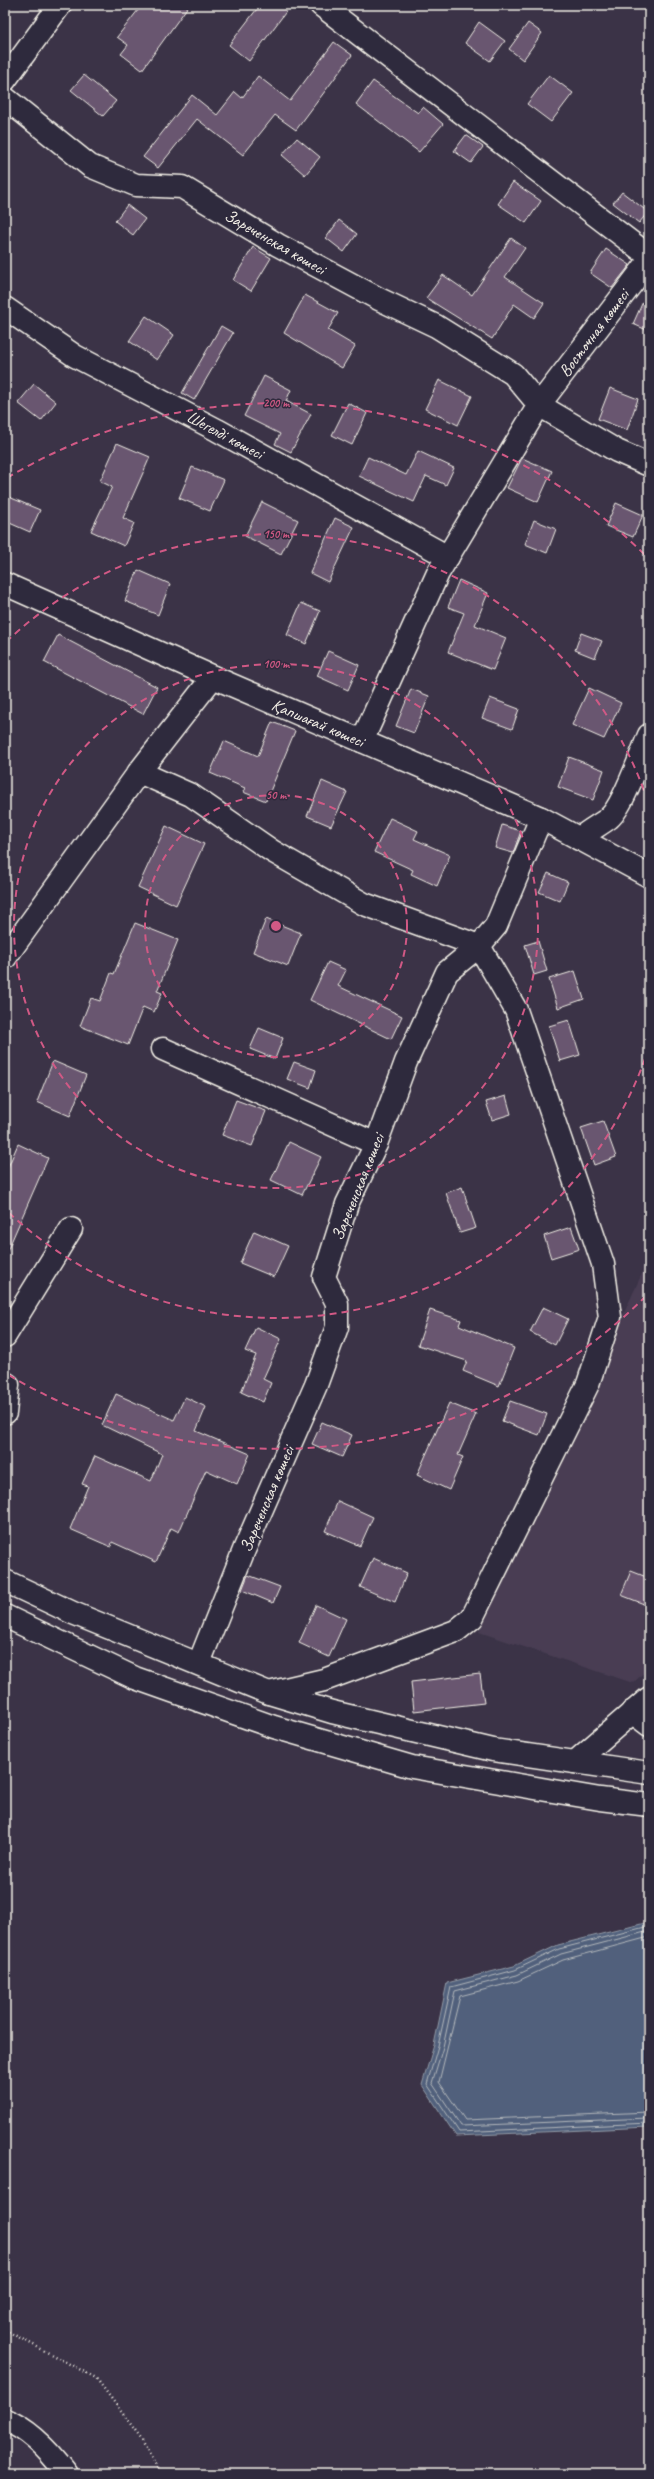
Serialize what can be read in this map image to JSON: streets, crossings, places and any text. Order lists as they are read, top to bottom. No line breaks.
{"streets":{"street":["Зареченская көшесі","Восточная көшесі","Шегелді көшесі","Қапшағай көшесі"]},"crossings":[["Зареченская көшесі","Восточная көшесі"],["Зареченская көшесі","Қапшағай көшесі"],["Восточная көшесі","Шегелді көшесі"],["Восточная көшесі","Қапшағай көшесі"]],"rings":["200 m","150 m","100 m","50 m"]}
